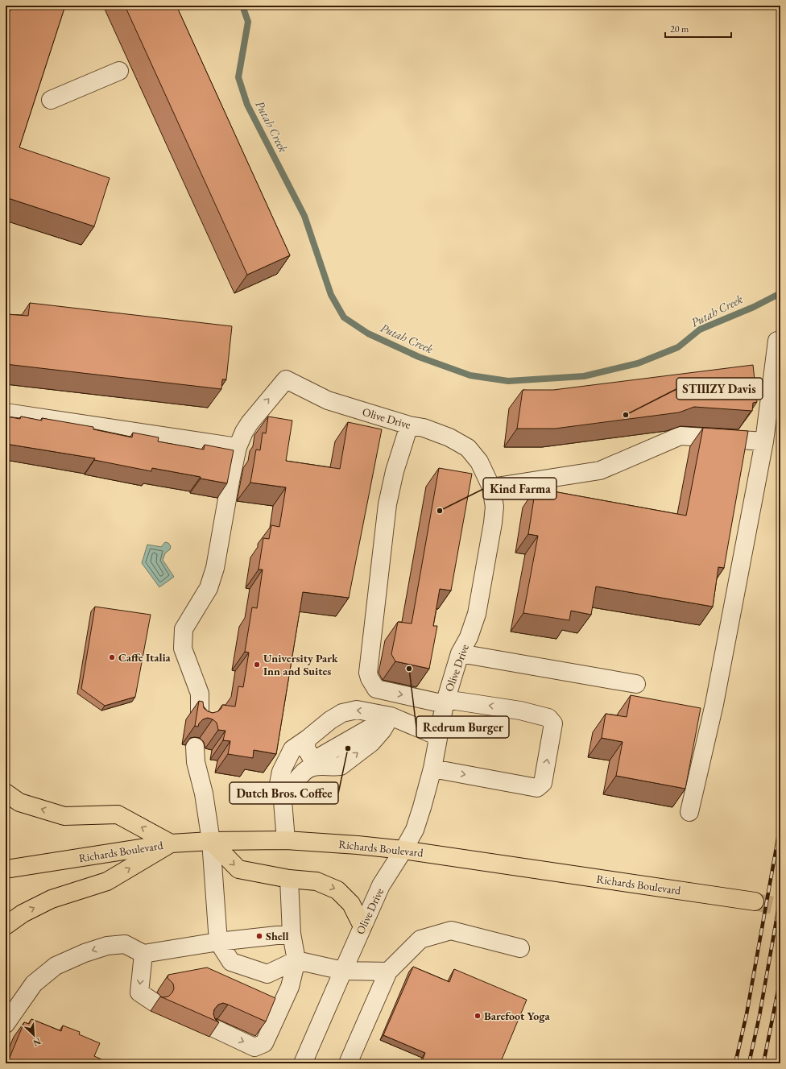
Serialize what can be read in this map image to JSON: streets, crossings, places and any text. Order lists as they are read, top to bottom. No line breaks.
{"streets":{"main road":["Richards Boulevard"],"street":["Olive Drive"]},"crossings":[["Olive Drive","Richards Boulevard"]],"water":["Putah Creek"],"places":["STIIIZY Davis","Kind Farma","Caffe Italia","University Park Inn and Suites","Redrum Burger","Dutch Bros. Coffee","Shell","Barefoot Yoga"],"scale_bar":"20 m","north":"bottom right"}
